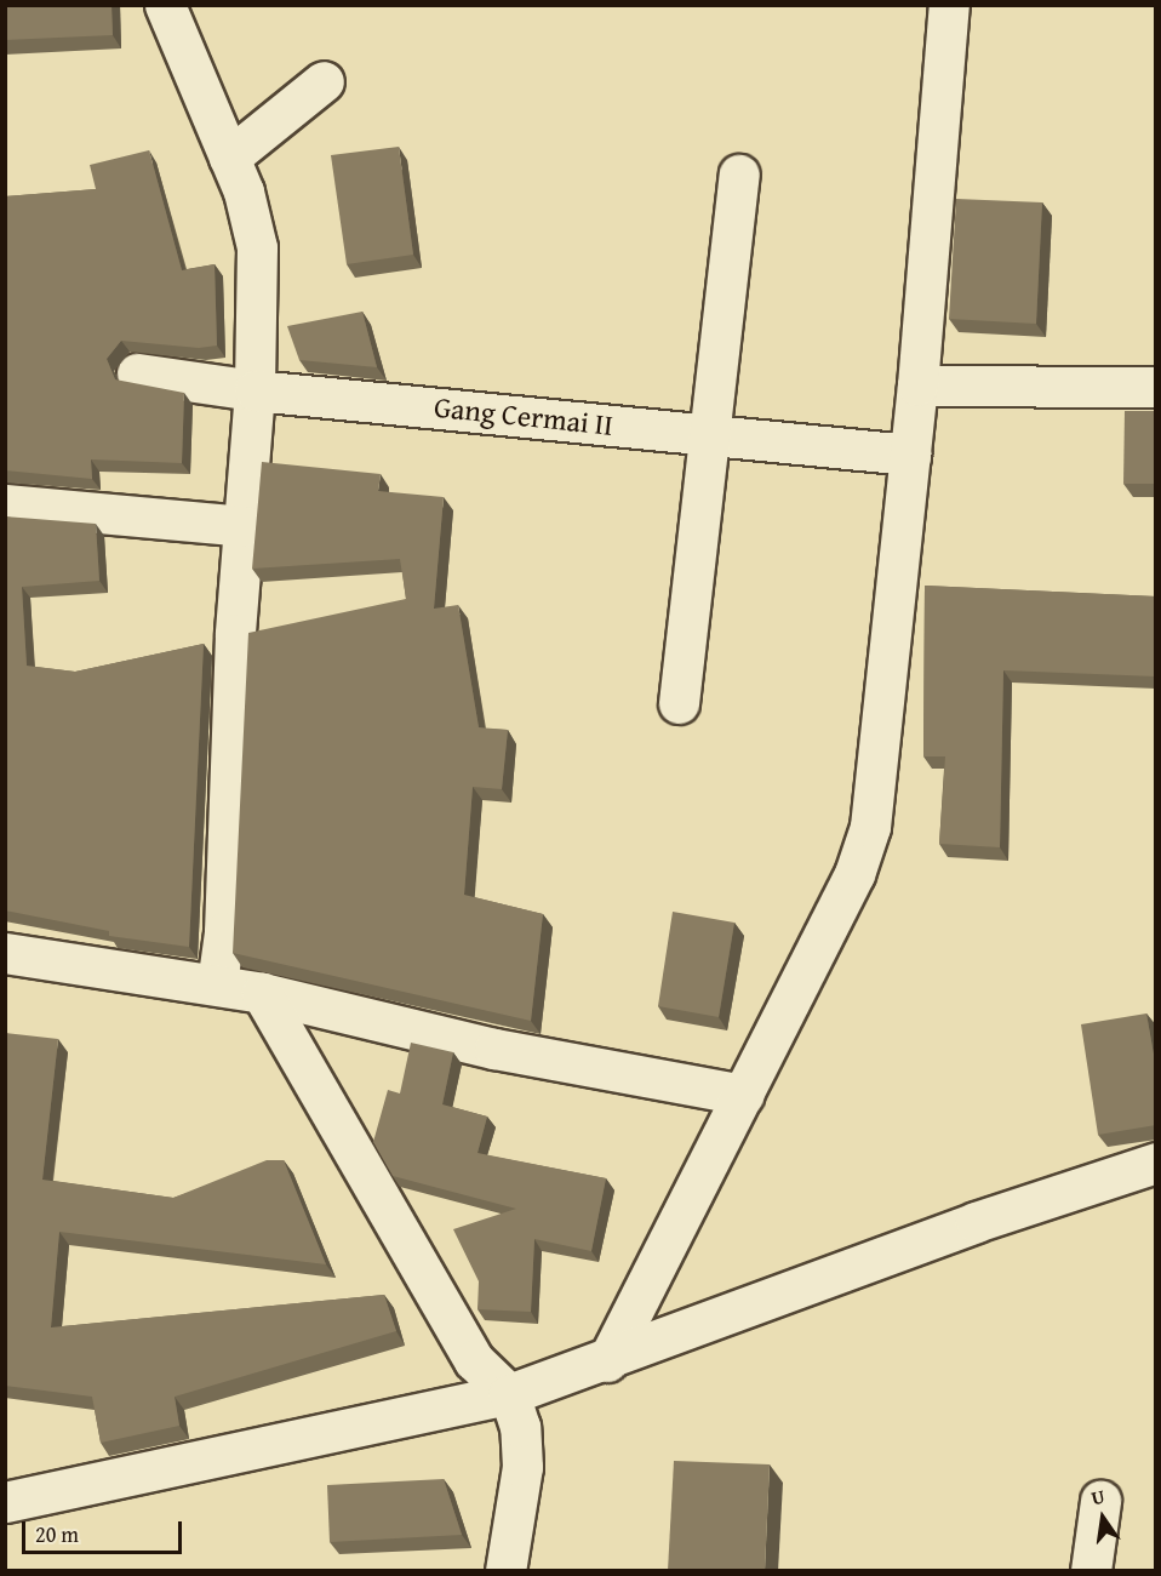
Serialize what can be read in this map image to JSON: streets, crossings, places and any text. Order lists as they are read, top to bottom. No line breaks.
{"streets":{"street":["Gang Cermai II"]},"scale_bar":"20 m","north":"top"}
